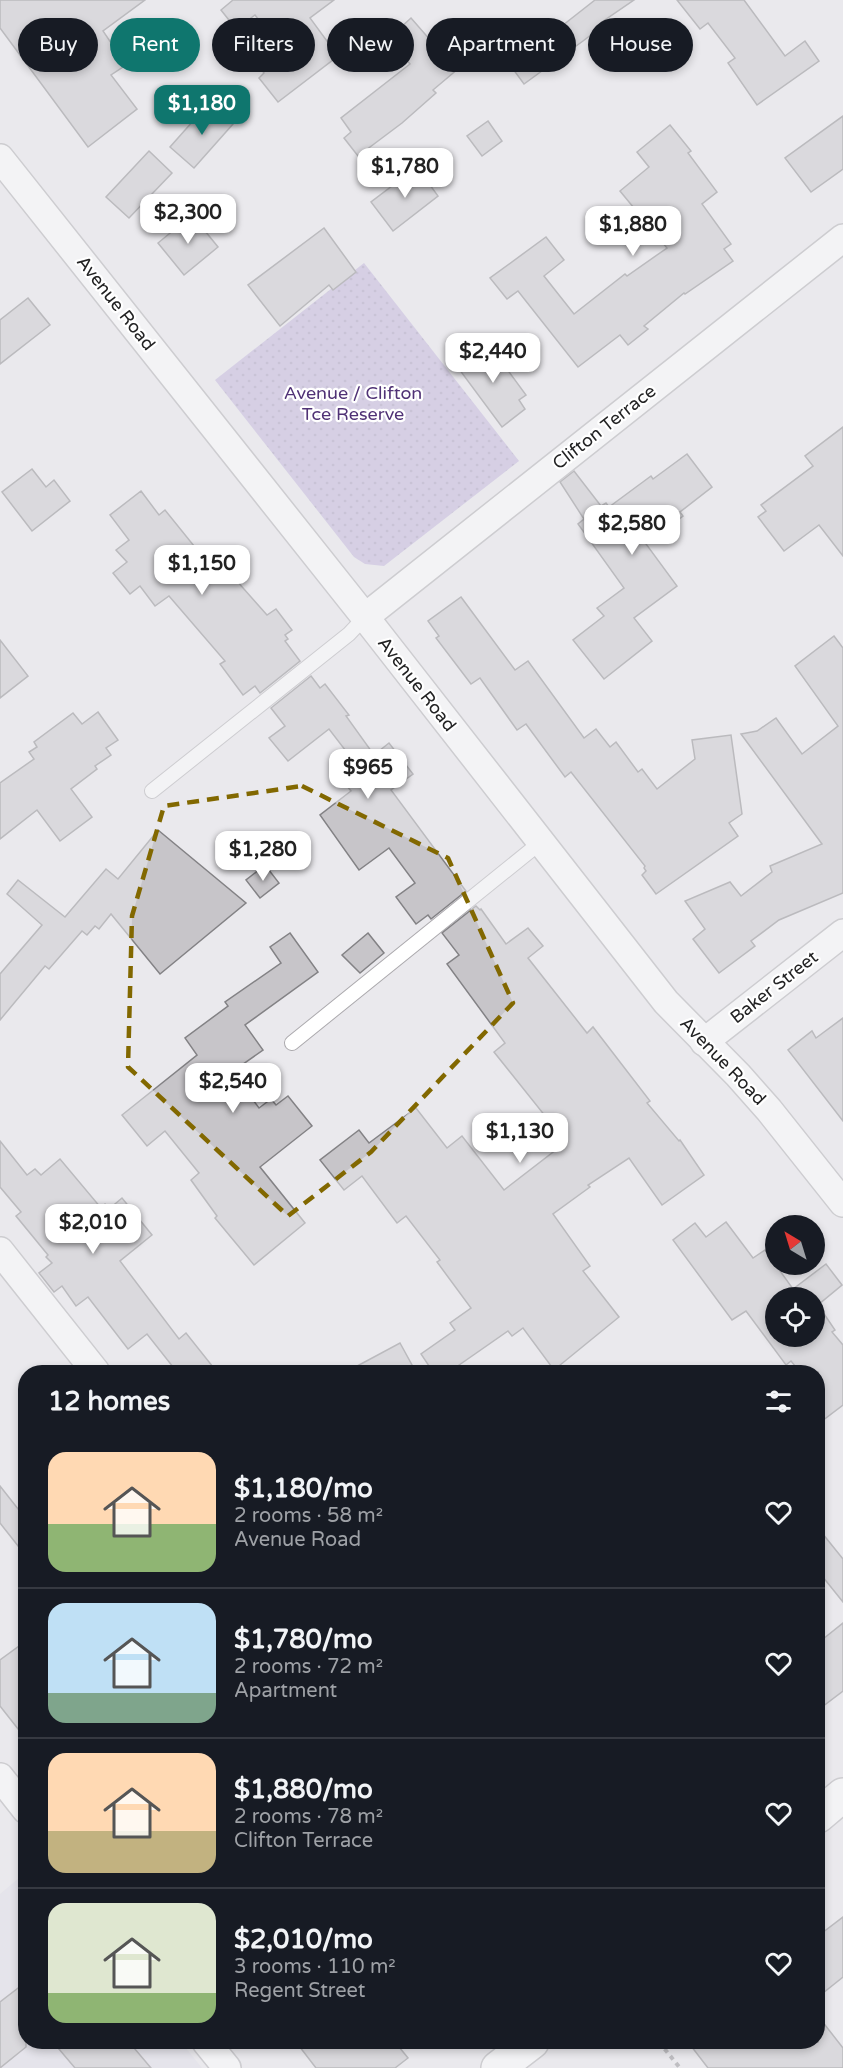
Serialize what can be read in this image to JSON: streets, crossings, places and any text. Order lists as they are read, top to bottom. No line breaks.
{"streets":{"street":["Avenue Road","Clifton Terrace","Baker Street"]},"crossings":[["Avenue Road","Clifton Terrace"],["Avenue Road","Baker Street"]],"parks":["Avenue / Clifton Tce Reserve"],"north":"top left","page":{"chip":["Buy","Rent","Filters","New","Apartment","House"],"price":["$1,180","$1,780","$2,300","$1,880","$2,440","$2,580","$1,150","$965","$1,280","$2,540","$1,130","$2,010"],"heading":"12 homes","list":[{"name":"$1,180/mo","note":"2 rooms · 58 m² · Avenue Road"},{"name":"$1,780/mo","note":"2 rooms · 72 m² · Apartment"},{"name":"$1,880/mo","note":"2 rooms · 78 m² · Clifton Terrace"},{"name":"$2,010/mo","note":"3 rooms · 110 m² · Regent Street"}]}}
